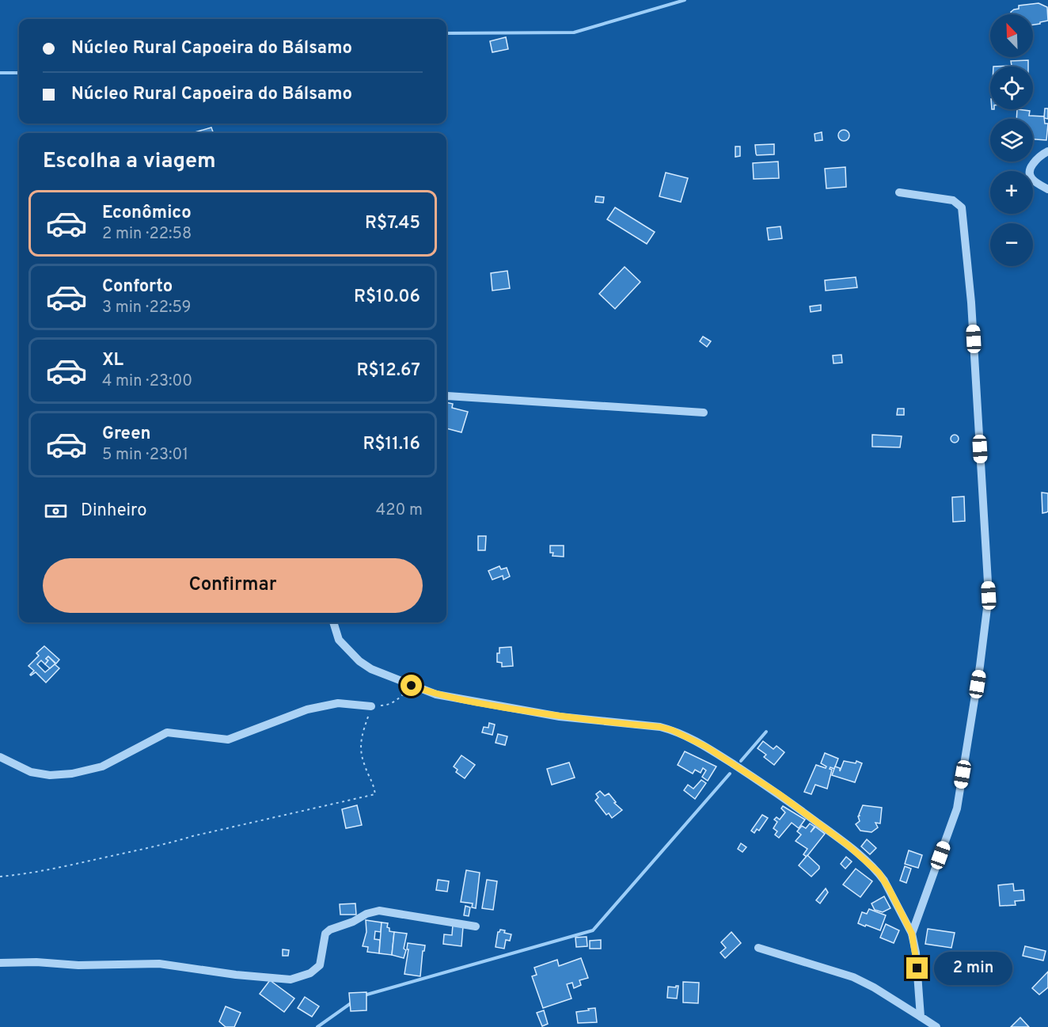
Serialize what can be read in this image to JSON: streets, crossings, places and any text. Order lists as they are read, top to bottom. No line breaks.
{"north":"top left","page":{"map_buttons":["+","−"],"banner":["Núcleo Rural Capoeira do Bálsamo","Núcleo Rural Capoeira do Bálsamo"],"heading":"Escolha a viagem","list":[{"name":"Econômico","note":"2 min · 22:58","value":"R$7.45"},{"name":"Conforto","note":"3 min · 22:59","value":"R$10.06"},{"name":"XL","note":"4 min · 23:00","value":"R$12.67"},{"name":"Green","note":"5 min · 23:01","value":"R$11.16"}],"pay":["Dinheiro","420 m"],"buttons":"Confirmar","bubble":"2 min"}}
